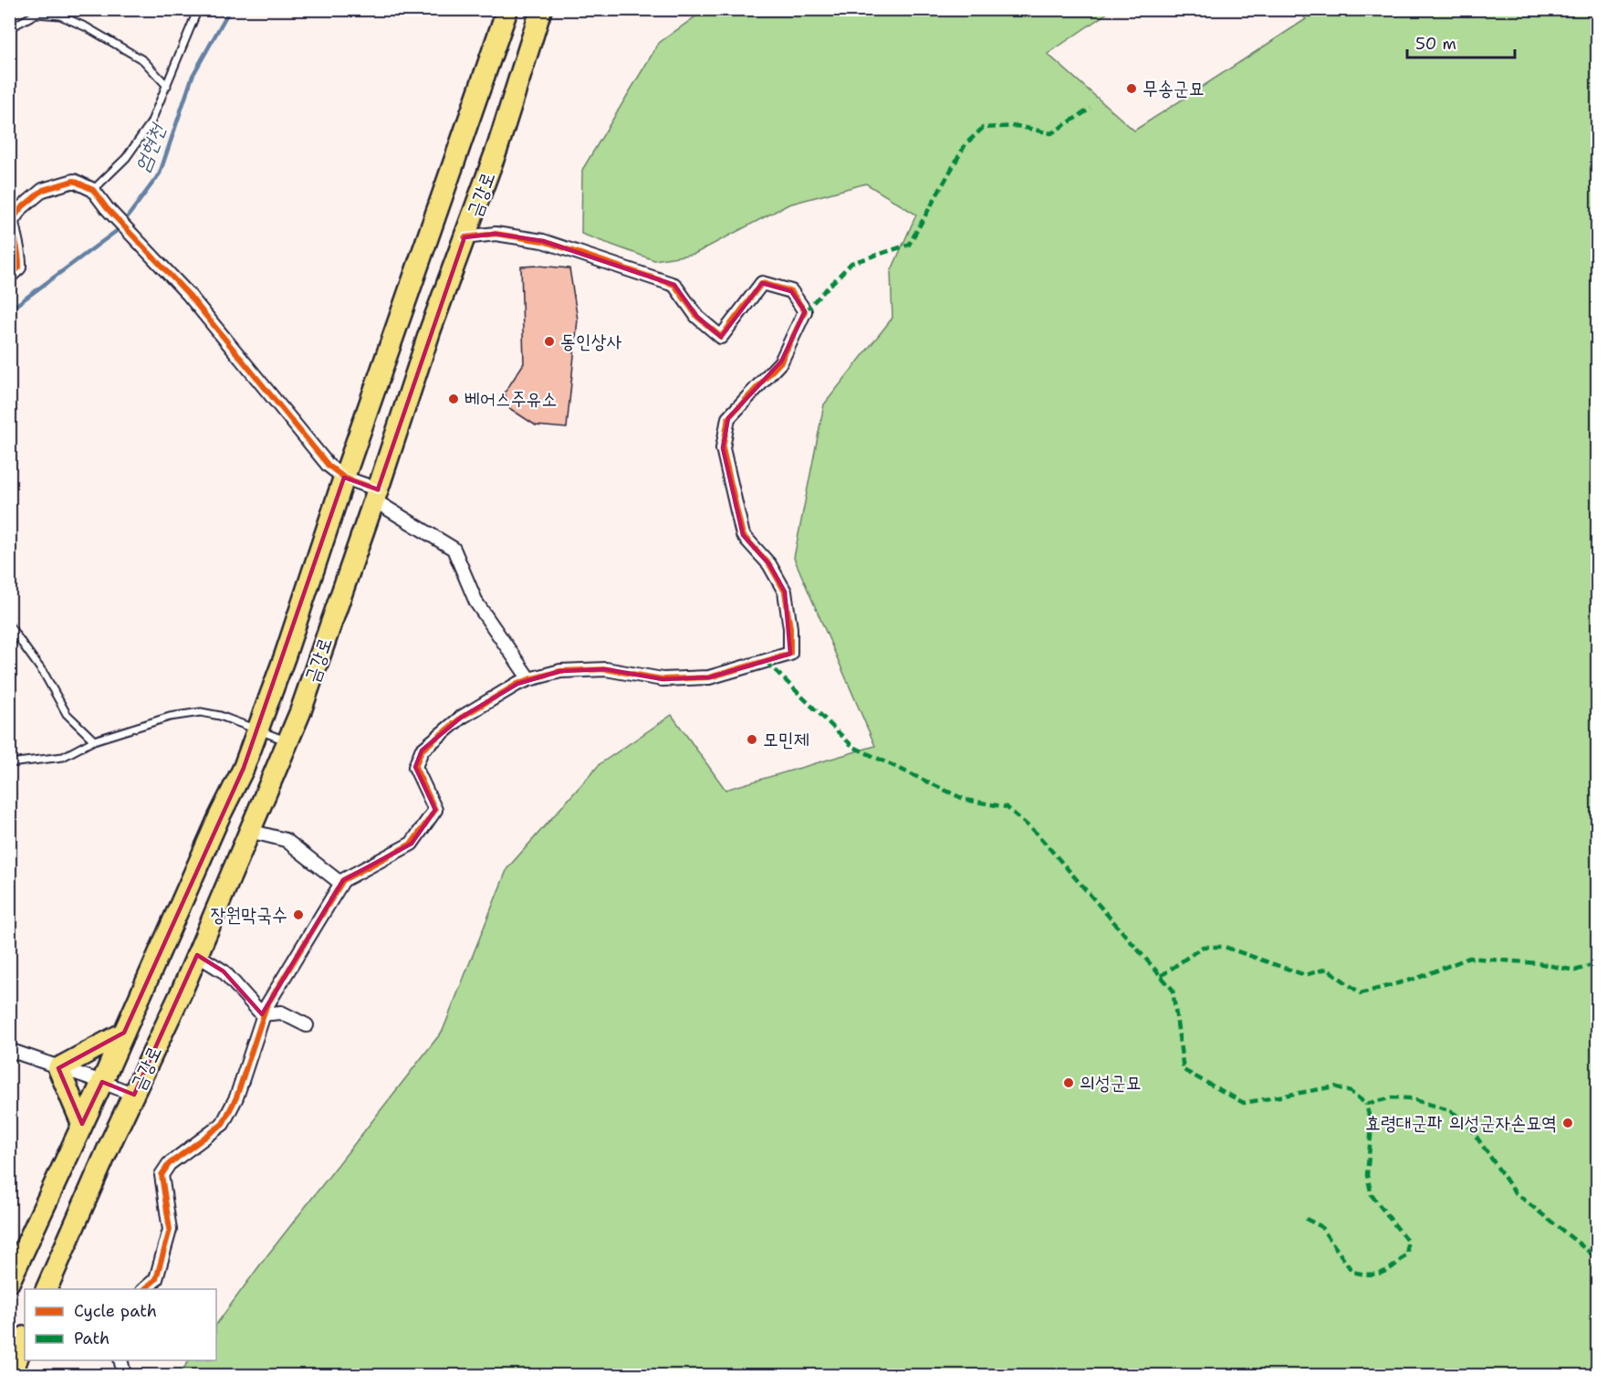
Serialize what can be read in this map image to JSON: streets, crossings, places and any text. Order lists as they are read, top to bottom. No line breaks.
{"streets":{"main road":["금강로"]},"water":["엄현천"],"places":["무송군묘","동인상사","베어스주유소","모민제","장원막국수","의성군묘","효령대군파 의성군자손묘역"],"legend":["Cycle path","Path"],"scale_bar":"50 m"}
